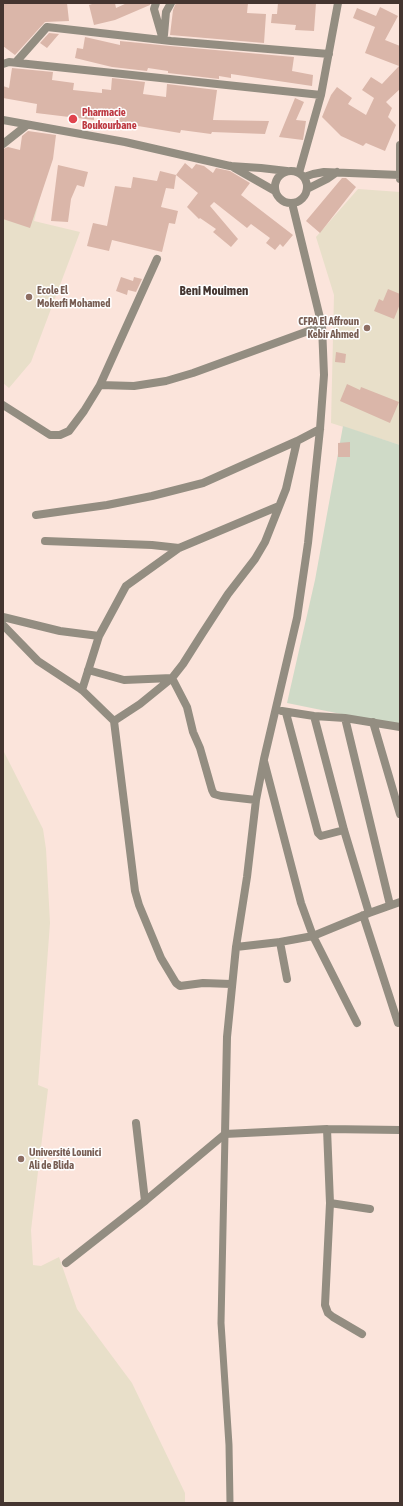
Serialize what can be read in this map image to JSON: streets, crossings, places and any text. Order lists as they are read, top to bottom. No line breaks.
{"districts":["Beni Mouimen"],"places":["Pharmacie Boukourbane","Ecole El Mokerfi Mohamed","CFPA El Affroun Kebir Ahmed","Université Lounici Ali de Blida"]}
